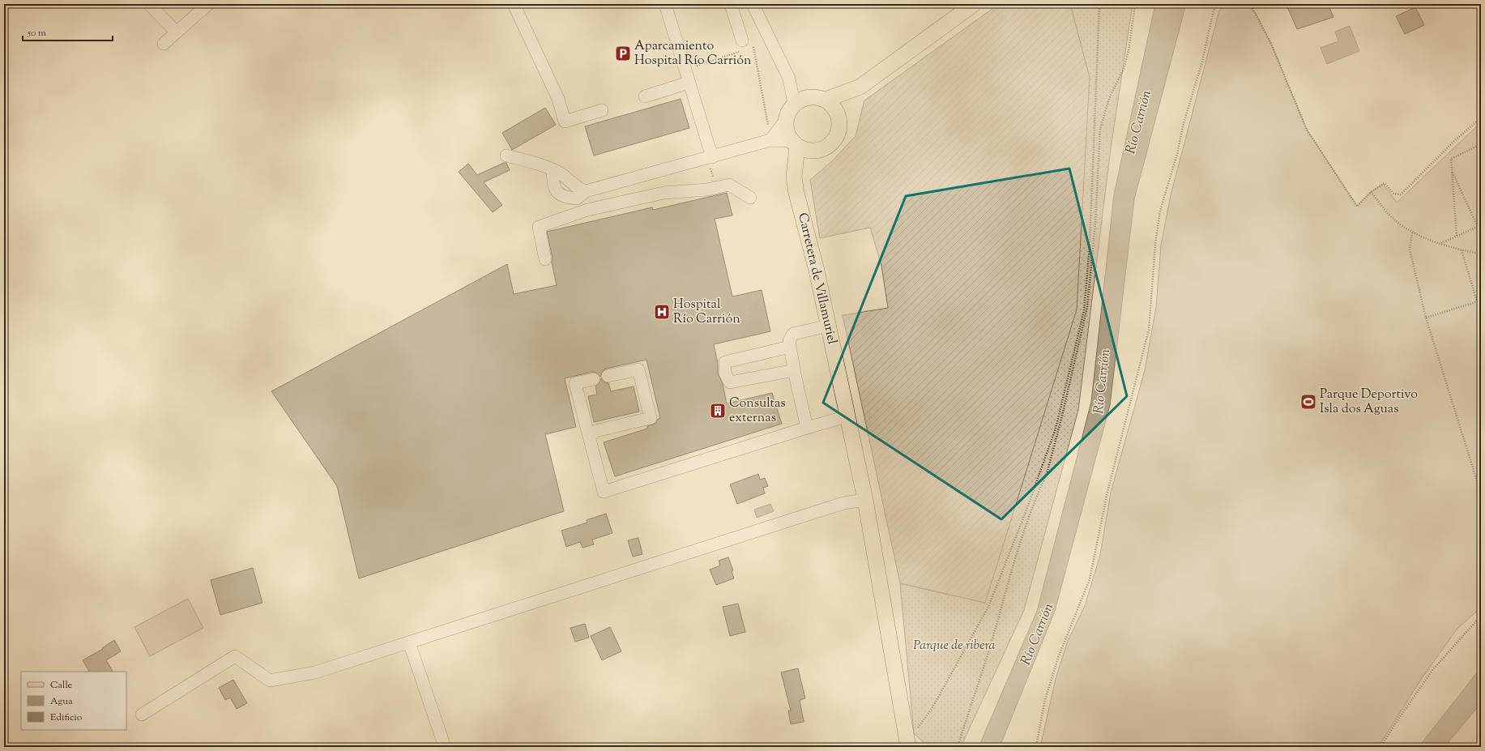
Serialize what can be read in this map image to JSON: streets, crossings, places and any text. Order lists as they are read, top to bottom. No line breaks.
{"streets":{"main road":["Carretera de Villamuriel"]},"water":["Río Carrión"],"parks":["Parque de ribera"],"places":{"parking":["Aparcamiento Hospital Río Carrión"],"hospital":["Hospital Río Carrión"],"sports":["Parque Deportivo Isla dos Aguas"],"building":["Consultas externas"]},"legend":["Calle","Agua","Edificio"],"scale_bar":"50 m"}
